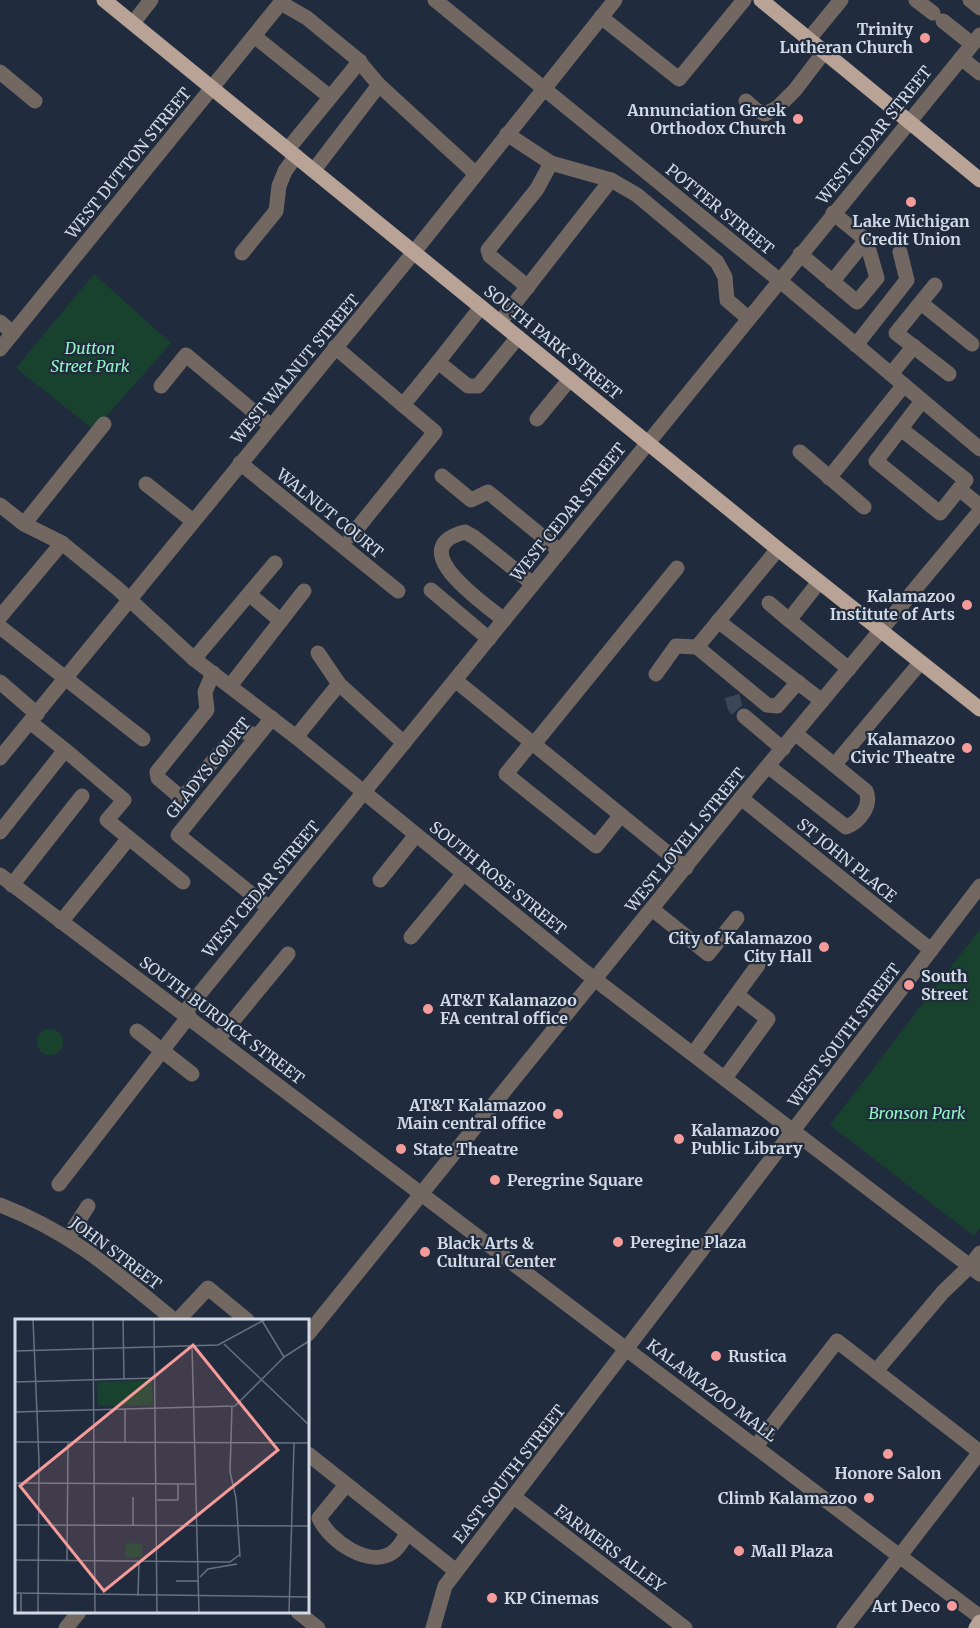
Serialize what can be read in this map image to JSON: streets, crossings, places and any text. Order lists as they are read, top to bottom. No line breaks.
{"streets":{"main road":["SOUTH PARK STREET"],"street":["WEST CEDAR STREET","WEST DUTTON STREET","POTTER STREET","WEST WALNUT STREET","WALNUT COURT","GLADYS COURT","WEST LOVELL STREET","ST JOHN PLACE","SOUTH ROSE STREET","SOUTH BURDICK STREET","WEST SOUTH STREET","JOHN STREET","KALAMAZOO MALL","EAST SOUTH STREET","FARMERS ALLEY"]},"crossings":[["WEST CEDAR STREET","POTTER STREET"],["WEST CEDAR STREET","SOUTH PARK STREET"],["WEST CEDAR STREET","GLADYS COURT"],["WEST CEDAR STREET","SOUTH ROSE STREET"],["WEST CEDAR STREET","SOUTH BURDICK STREET"],["WEST DUTTON STREET","SOUTH PARK STREET"],["POTTER STREET","WEST WALNUT STREET"],["SOUTH PARK STREET","WEST WALNUT STREET"],["SOUTH PARK STREET","WEST LOVELL STREET"],["WEST WALNUT STREET","WALNUT COURT"],["WEST WALNUT STREET","SOUTH ROSE STREET"],["GLADYS COURT","SOUTH ROSE STREET"],["WEST LOVELL STREET","ST JOHN PLACE"],["WEST LOVELL STREET","SOUTH ROSE STREET"],["WEST LOVELL STREET","SOUTH BURDICK STREET"],["WEST LOVELL STREET","KALAMAZOO MALL"],["ST JOHN PLACE","WEST SOUTH STREET"],["SOUTH ROSE STREET","WEST SOUTH STREET"],["SOUTH BURDICK STREET","KALAMAZOO MALL"],["WEST SOUTH STREET","KALAMAZOO MALL"],["WEST SOUTH STREET","EAST SOUTH STREET"],["KALAMAZOO MALL","EAST SOUTH STREET"],["EAST SOUTH STREET","FARMERS ALLEY"]],"parks":["Dutton Street Park","Bronson Park"],"places":["Trinity Lutheran Church","Annunciation Greek Orthodox Church","Lake Michigan Credit Union","Kalamazoo Institute of Arts","Kalamazoo Civic Theatre","City of Kalamazoo City Hall","South Street","AT&T Kalamazoo FA central office","AT&T Kalamazoo Main central office","Kalamazoo Public Library","State Theatre","Peregrine Square","Peregine Plaza","Black Arts & Cultural Center","Rustica","Honore Salon","Climb Kalamazoo","Mall Plaza","KP Cinemas","Art Deco"]}
